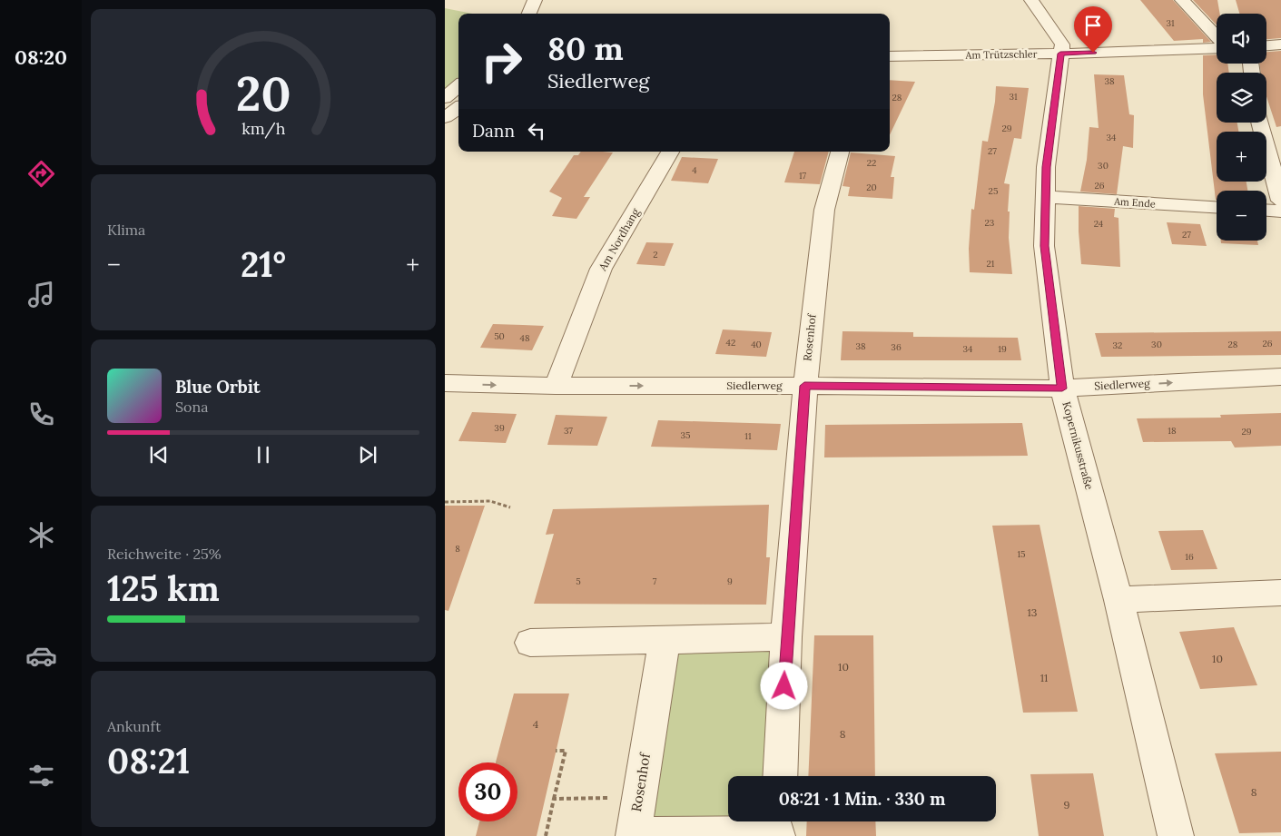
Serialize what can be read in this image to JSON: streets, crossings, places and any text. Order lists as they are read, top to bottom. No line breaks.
{"streets":{"street":["Am Trützschler","Am Ende","Am Nordhang","Rosenhof","Siedlerweg","Kopernikusstraße"]},"crossings":[["Am Trützschler","Kopernikusstraße"],["Am Ende","Kopernikusstraße"],["Am Nordhang","Siedlerweg"],["Rosenhof","Siedlerweg"],["Siedlerweg","Kopernikusstraße"]],"one_way":["Siedlerweg"],"house_numbers":["31","38","31","28","29","34","27","22","30","4","17","26","20","25","23","24","27","2","21","50","48","42","26","40","30","28","32","38","36","34","19","39","37","18","29","35","11","8","15","16","5","7","9","13","10","10","11","4","8","8","9"],"page":{"tabs":"08:20","map_buttons":["+","−"],"turn":["80 m","Siedlerweg"],"then":"Dann","tile":["Klima",["Reichweite · 25%","125 km"],["Ankunft","08:21"]],"heat":["−","21°","+"],"song":["Blue Orbit","Sona"],"limit":"30","trip":"08:21 · 1 Min. · 330 m","gauge":["20","km/h"]}}
